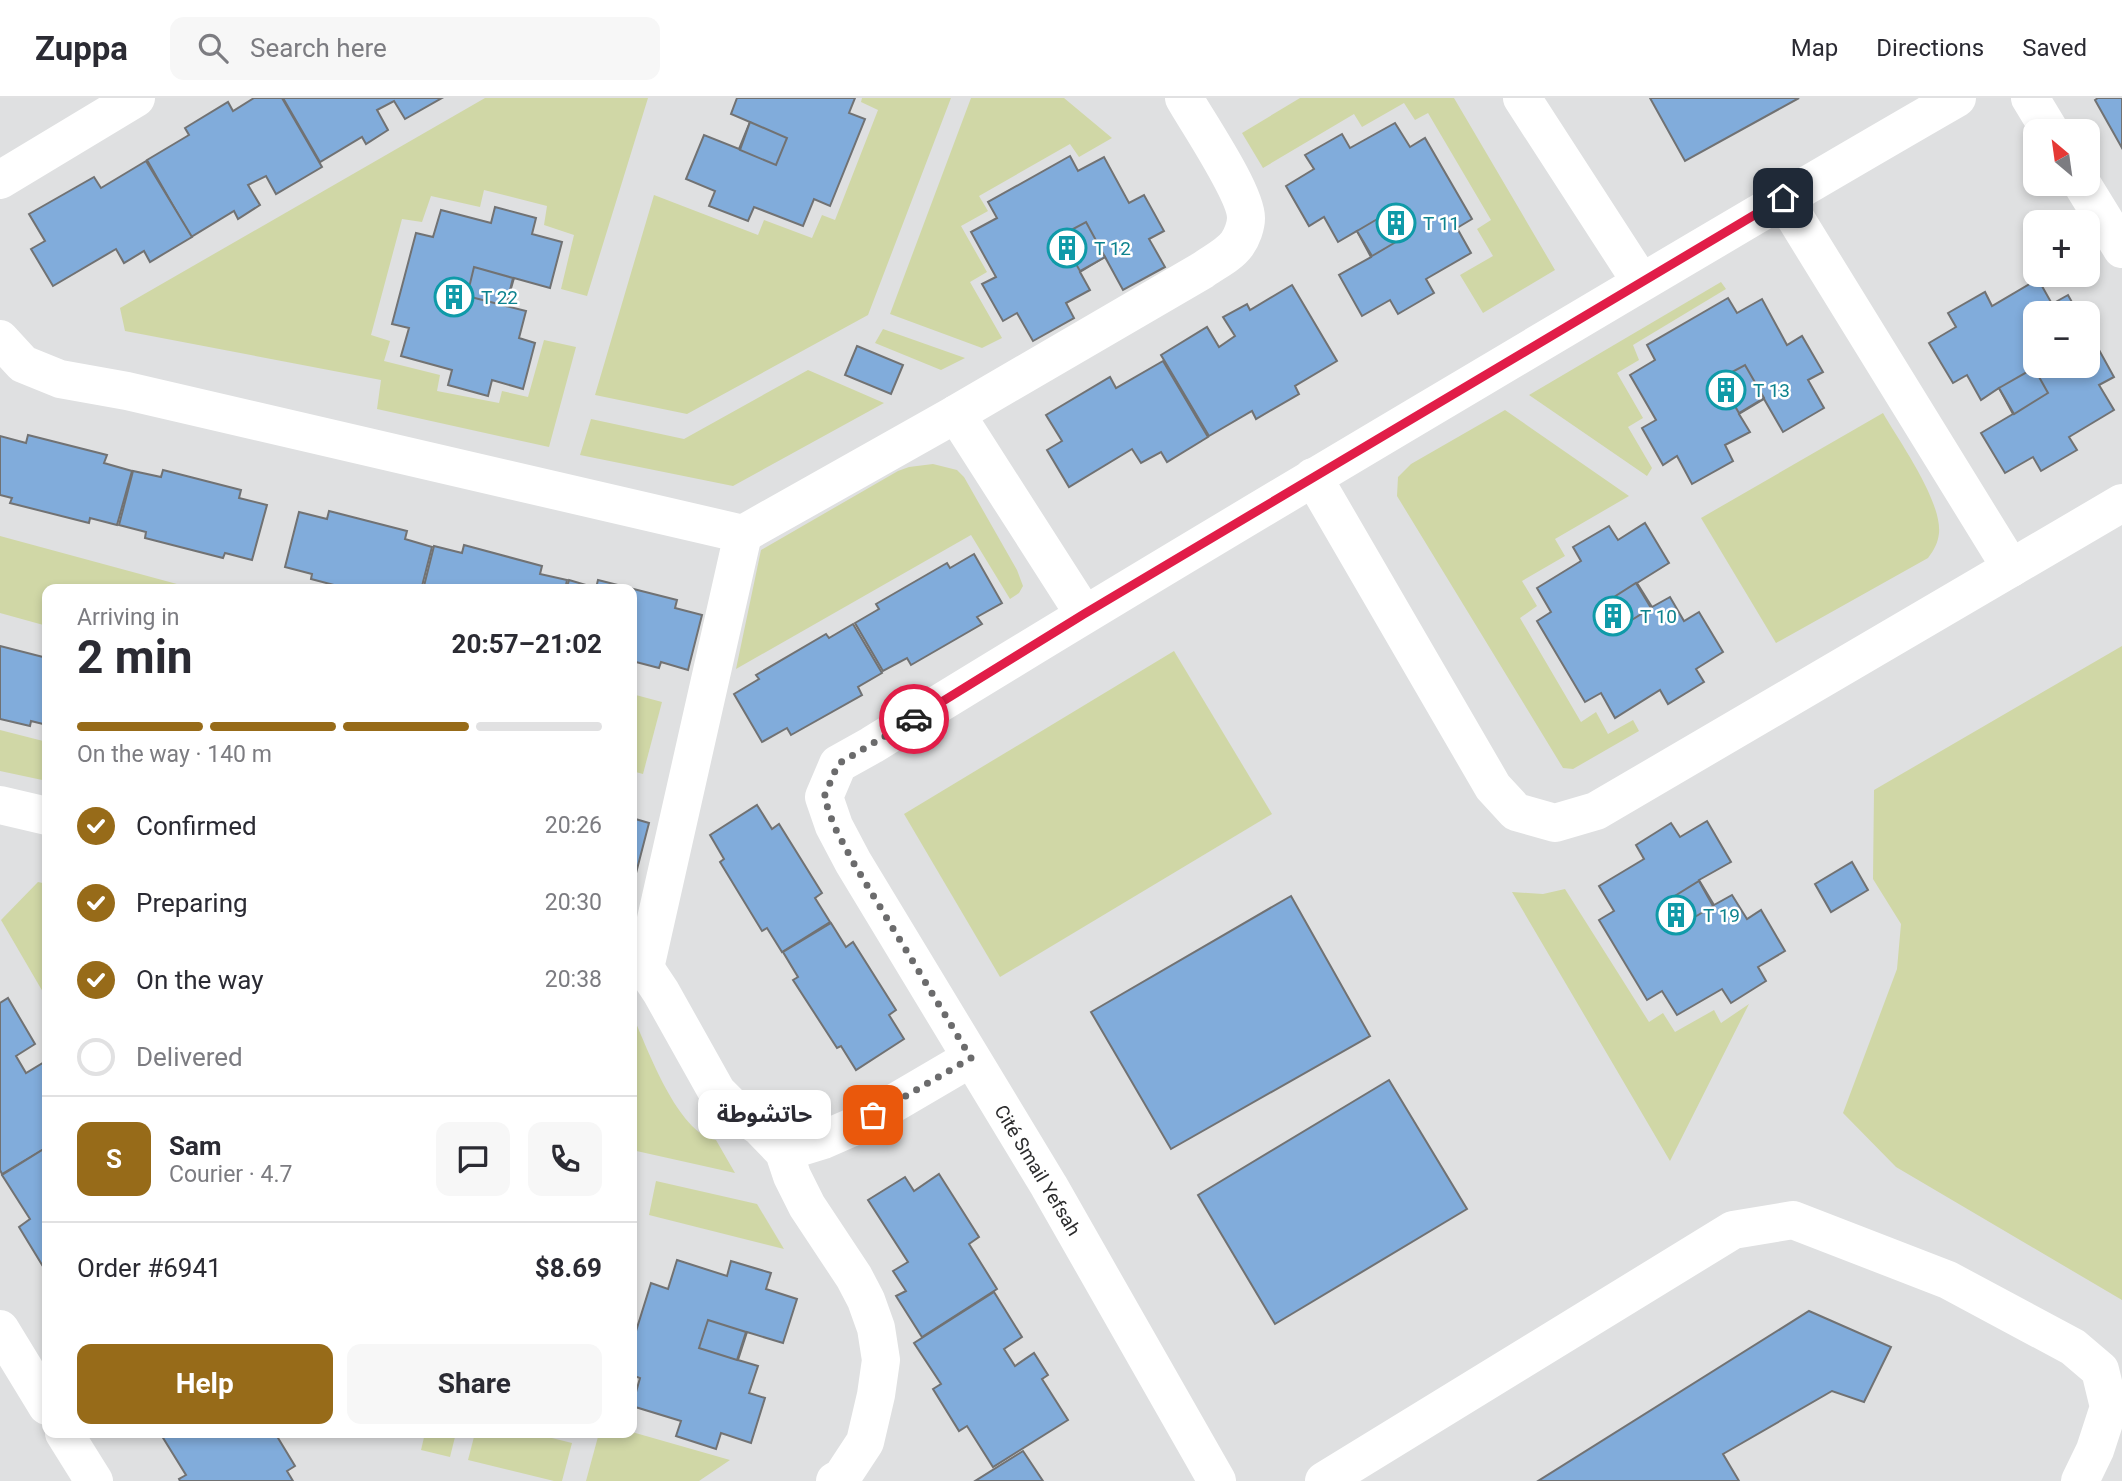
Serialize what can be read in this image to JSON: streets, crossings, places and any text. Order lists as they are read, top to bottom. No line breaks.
{"streets":{"street":["Cité Smail Yefsah"]},"places":{"building":["T 11","T 12","T 22","T 13","T 10","T 19"],"other":["حاتشوطة"]},"north":"top left","page":{"header":"Zuppa","search":"Search here","nav":["Map","Directions","Saved"],"map_buttons":["+","−"],"heading":["2 min","Arriving in","20:57–21:02"],"panel":["Sam","Courier · 4.7","Order #6941","$8.69"],"bar":"On the way · 140 m","list":[["Confirmed","20:26"],["Preparing","20:30"],["On the way","20:38"],"Delivered"],"bubble":"حاتشوطة","round":"S","buttons":["Help","Share"]}}
